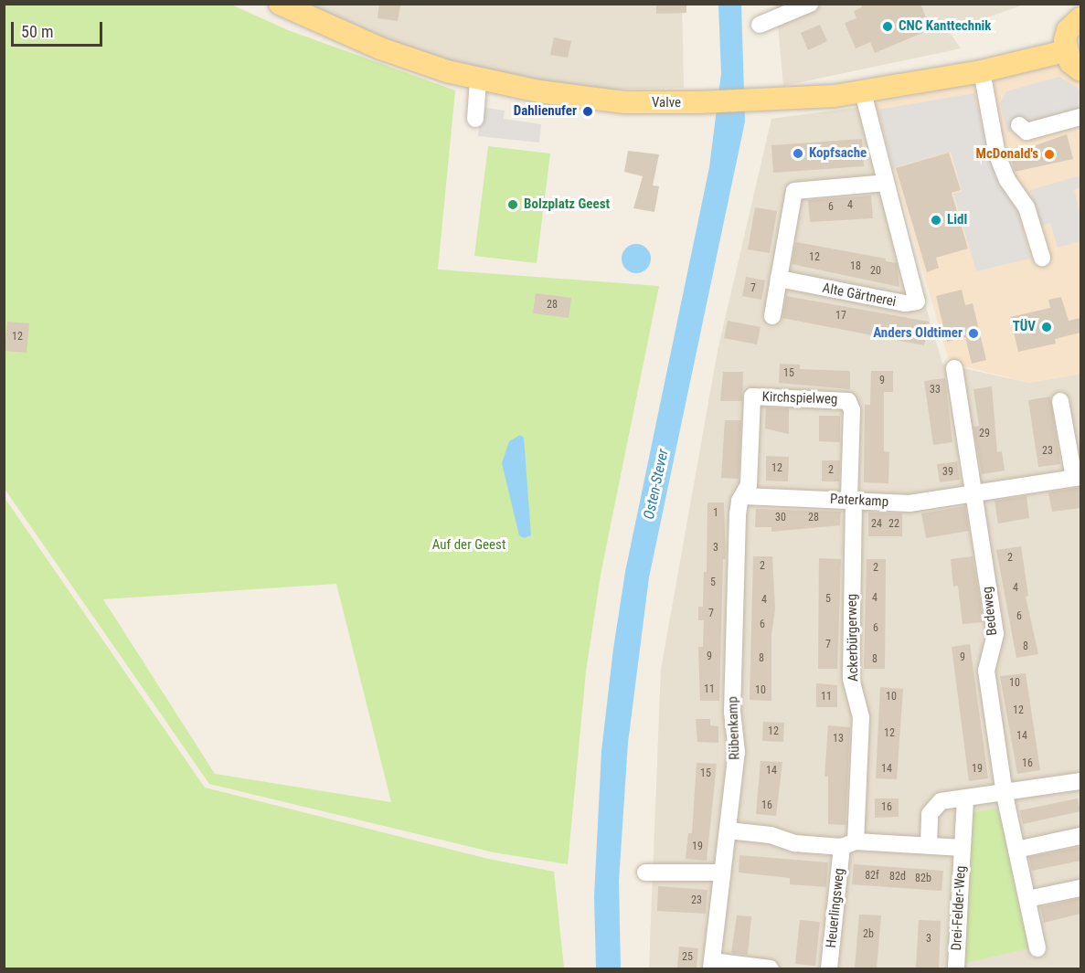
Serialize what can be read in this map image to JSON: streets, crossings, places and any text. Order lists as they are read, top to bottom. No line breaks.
{"streets":{"main road":["Valve"],"street":["Alte Gärtnerei","Kirchspielweg","Paterkamp","Bedeweg","Ackerbürgerweg","Rübenkamp","Heuerlingsweg","Drei-Felder-Weg"]},"crossings":[["Valve","Alte Gärtnerei"],["Kirchspielweg","Paterkamp"],["Kirchspielweg","Ackerbürgerweg"],["Kirchspielweg","Rübenkamp"],["Paterkamp","Bedeweg"],["Paterkamp","Ackerbürgerweg"],["Paterkamp","Rübenkamp"],["Ackerbürgerweg","Heuerlingsweg"]],"water":["Osten-Stever"],"parks":["Auf der Geest"],"places":["CNC Kanttechnik","Dahlienufer","Kopfsache","McDonald's","Bolzplatz Geest","Lidl","TÜV","Anders Oldtimer"],"house_numbers":["4","6","12","18","20","7","28","17","12","15","9","33","29","23","12","2","39","1","30","28","24","22","3","2","2","2","5","4","4","5","4","7","6","6","6","7","8","9","9","8","8","10","11","10","11","10","12","12","12","14","13","16","14","19","14","15","16","16","19","82f","82d","82b","23","2b","3","25"],"scale_bar":"50 m"}
